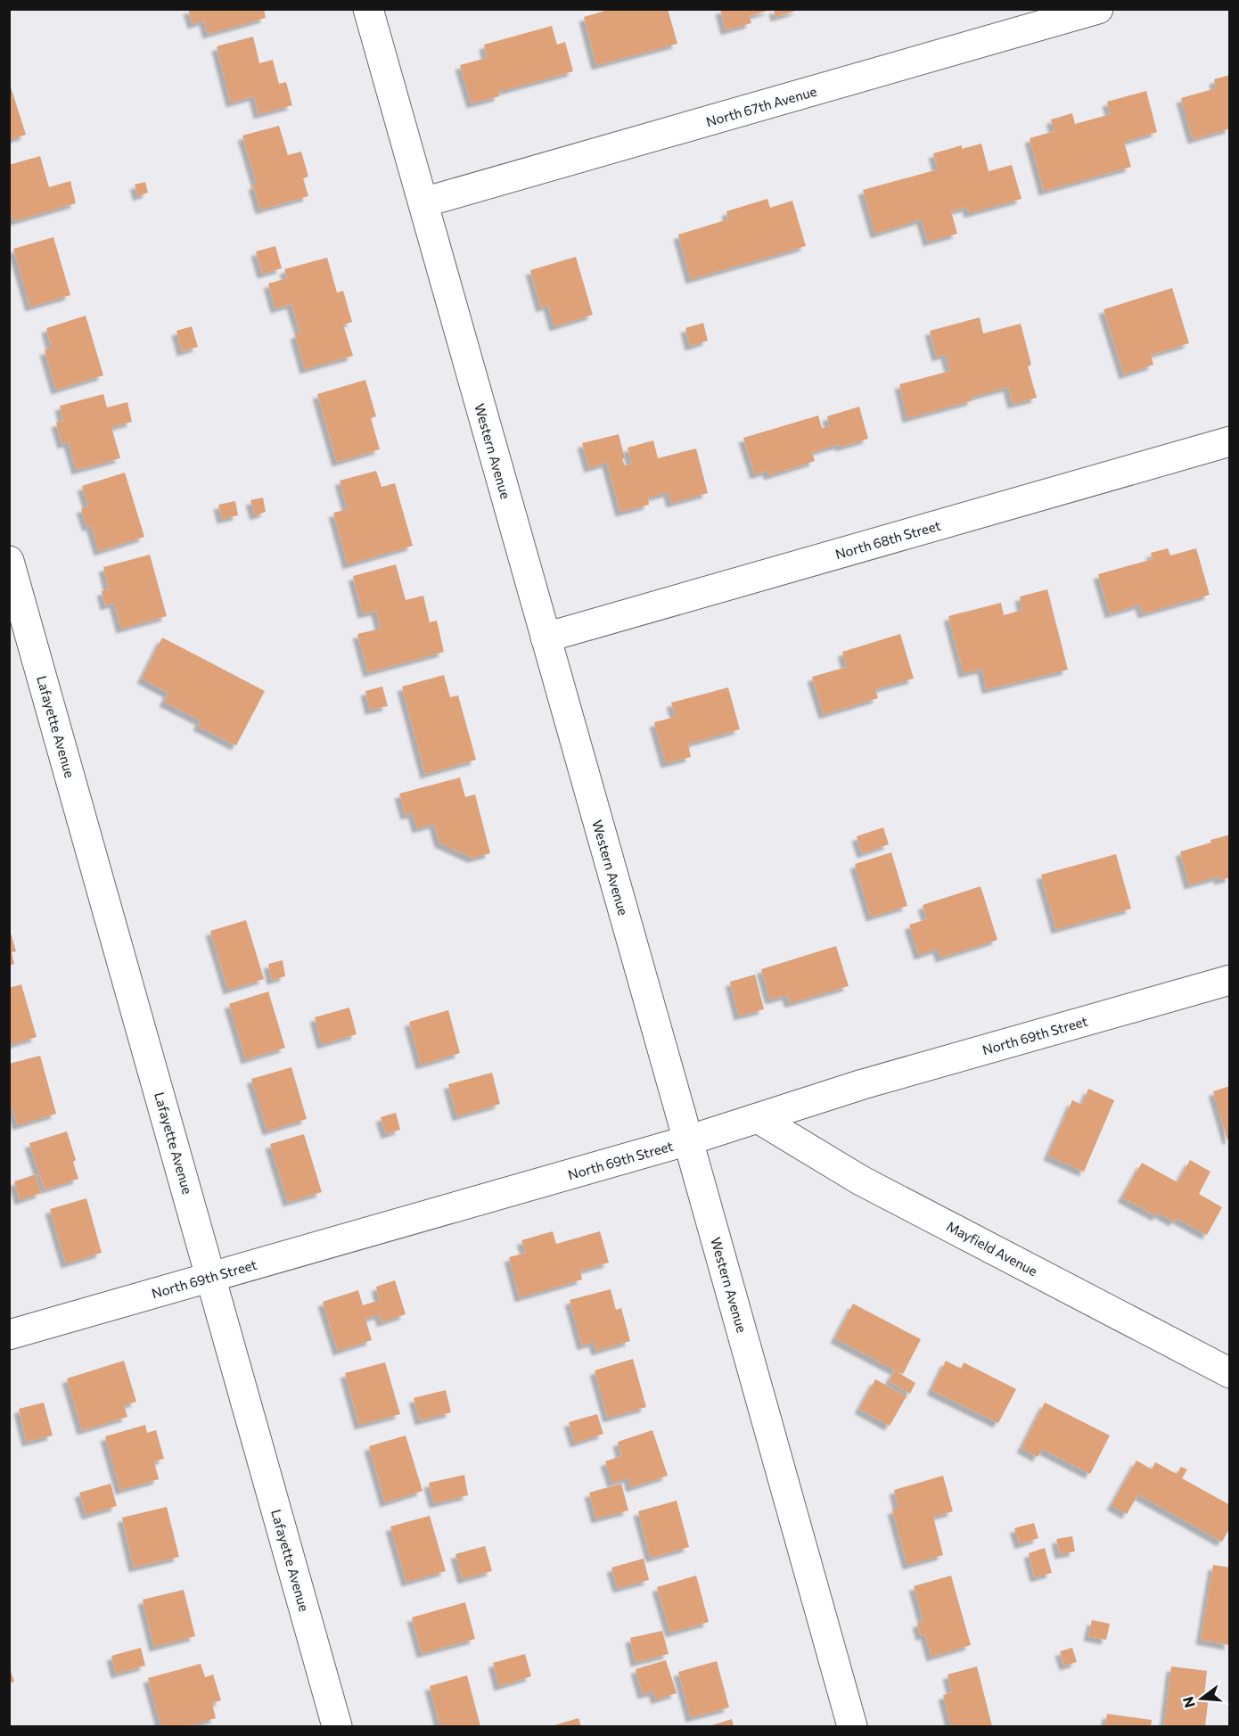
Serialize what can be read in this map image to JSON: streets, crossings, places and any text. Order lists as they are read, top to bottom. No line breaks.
{"streets":{"street":["North 67th Avenue","Western Avenue","North 68th Street","Lafayette Avenue","North 69th Street","Mayfield Avenue"]},"crossings":[["North 67th Avenue","Western Avenue"],["Western Avenue","North 68th Street"],["Western Avenue","North 69th Street"],["Lafayette Avenue","North 69th Street"],["North 69th Street","Mayfield Avenue"]],"north":"left"}
